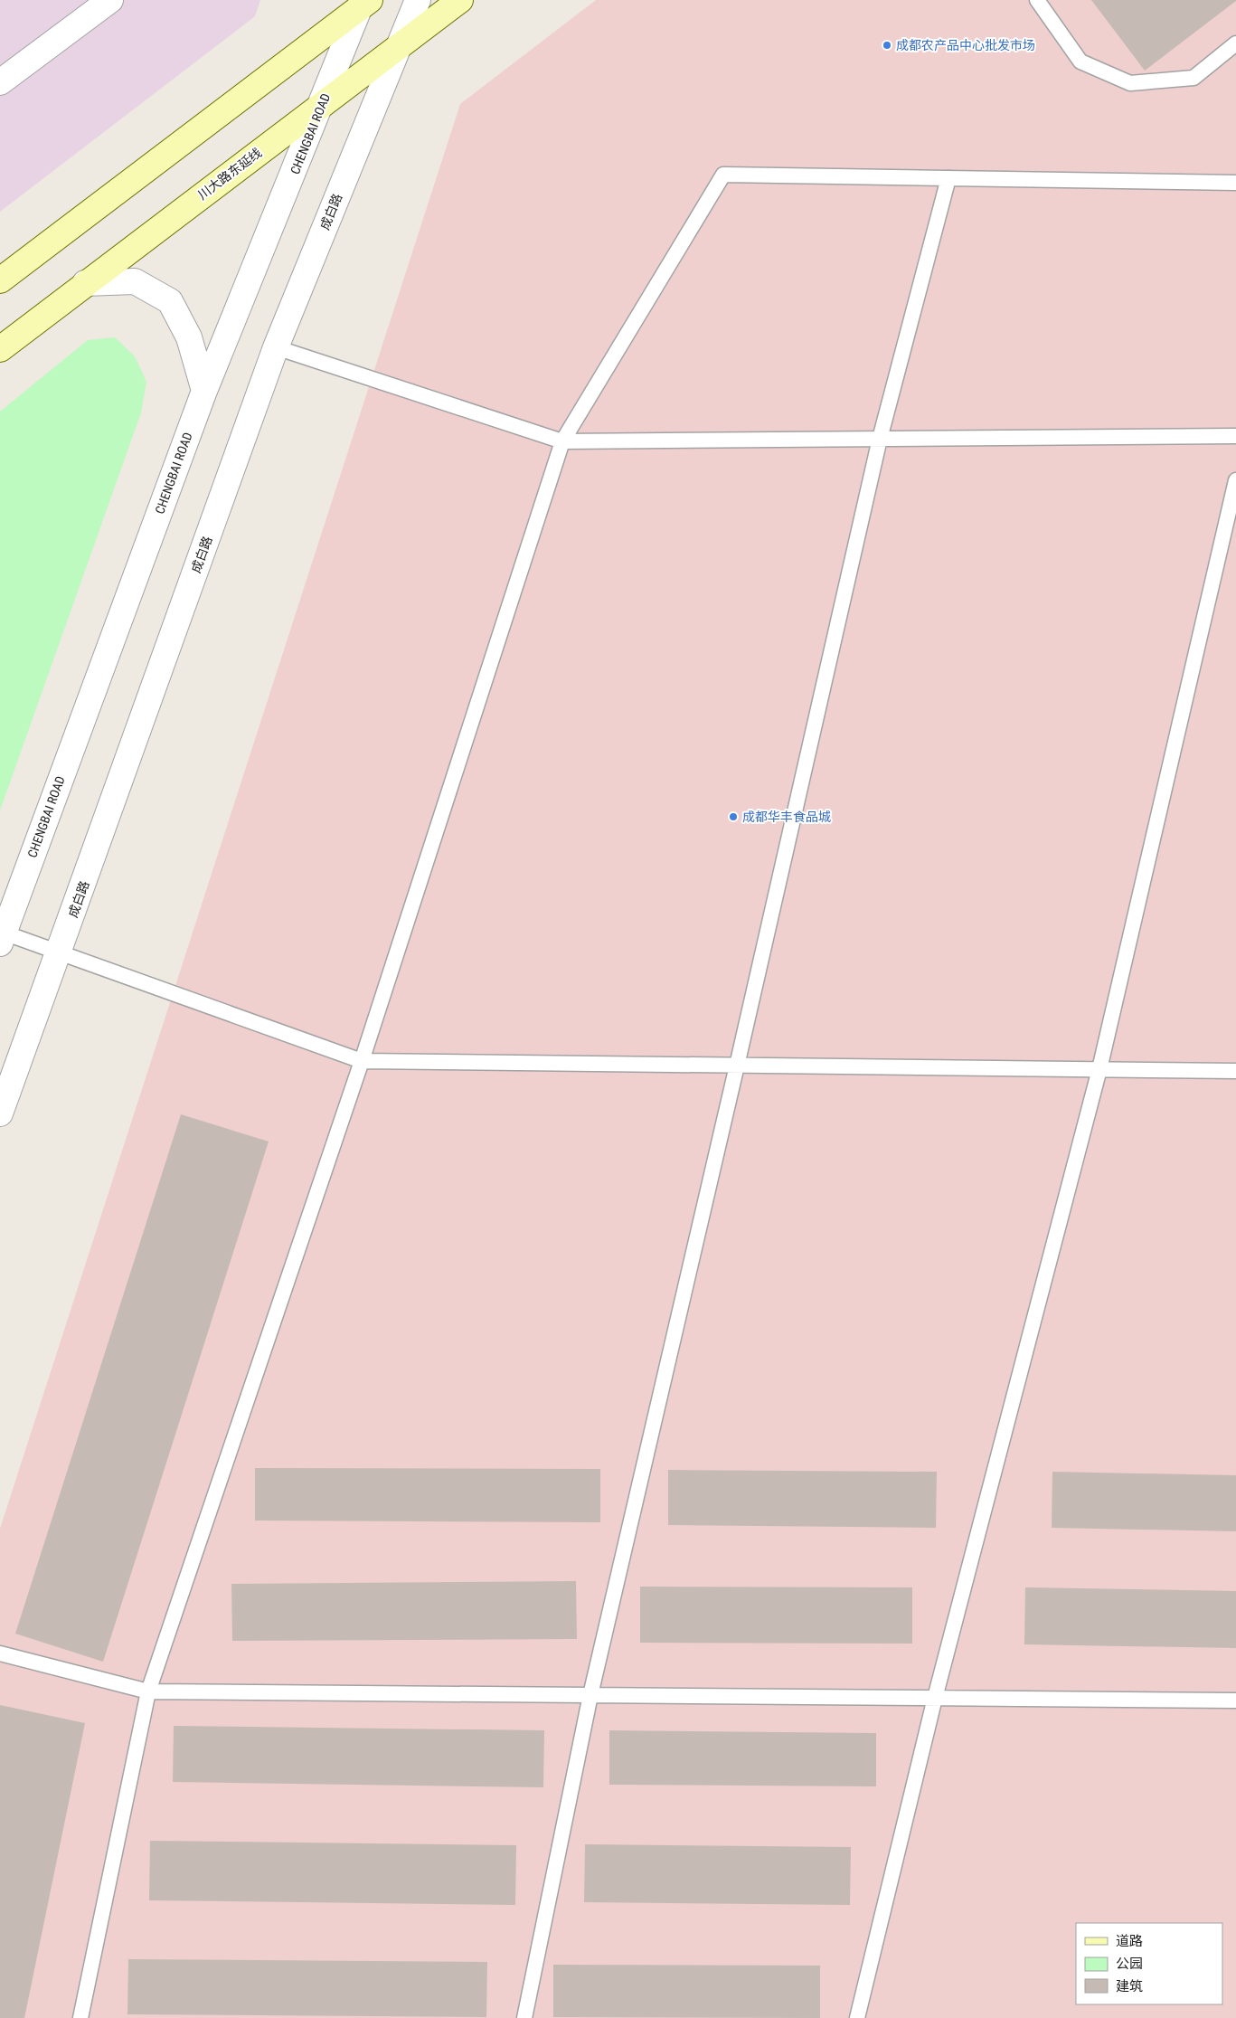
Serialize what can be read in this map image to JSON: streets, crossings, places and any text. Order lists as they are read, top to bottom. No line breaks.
{"streets":{"main road":["川大路东延线"],"street":["CHENGBAI ROAD","成白路"]},"crossings":[["CHENGBAI ROAD","川大路东延线"],["川大路东延线","成白路"]],"places":["成都农产品中心批发市场","成都华丰食品城"],"legend":["道路","公园","建筑"]}
